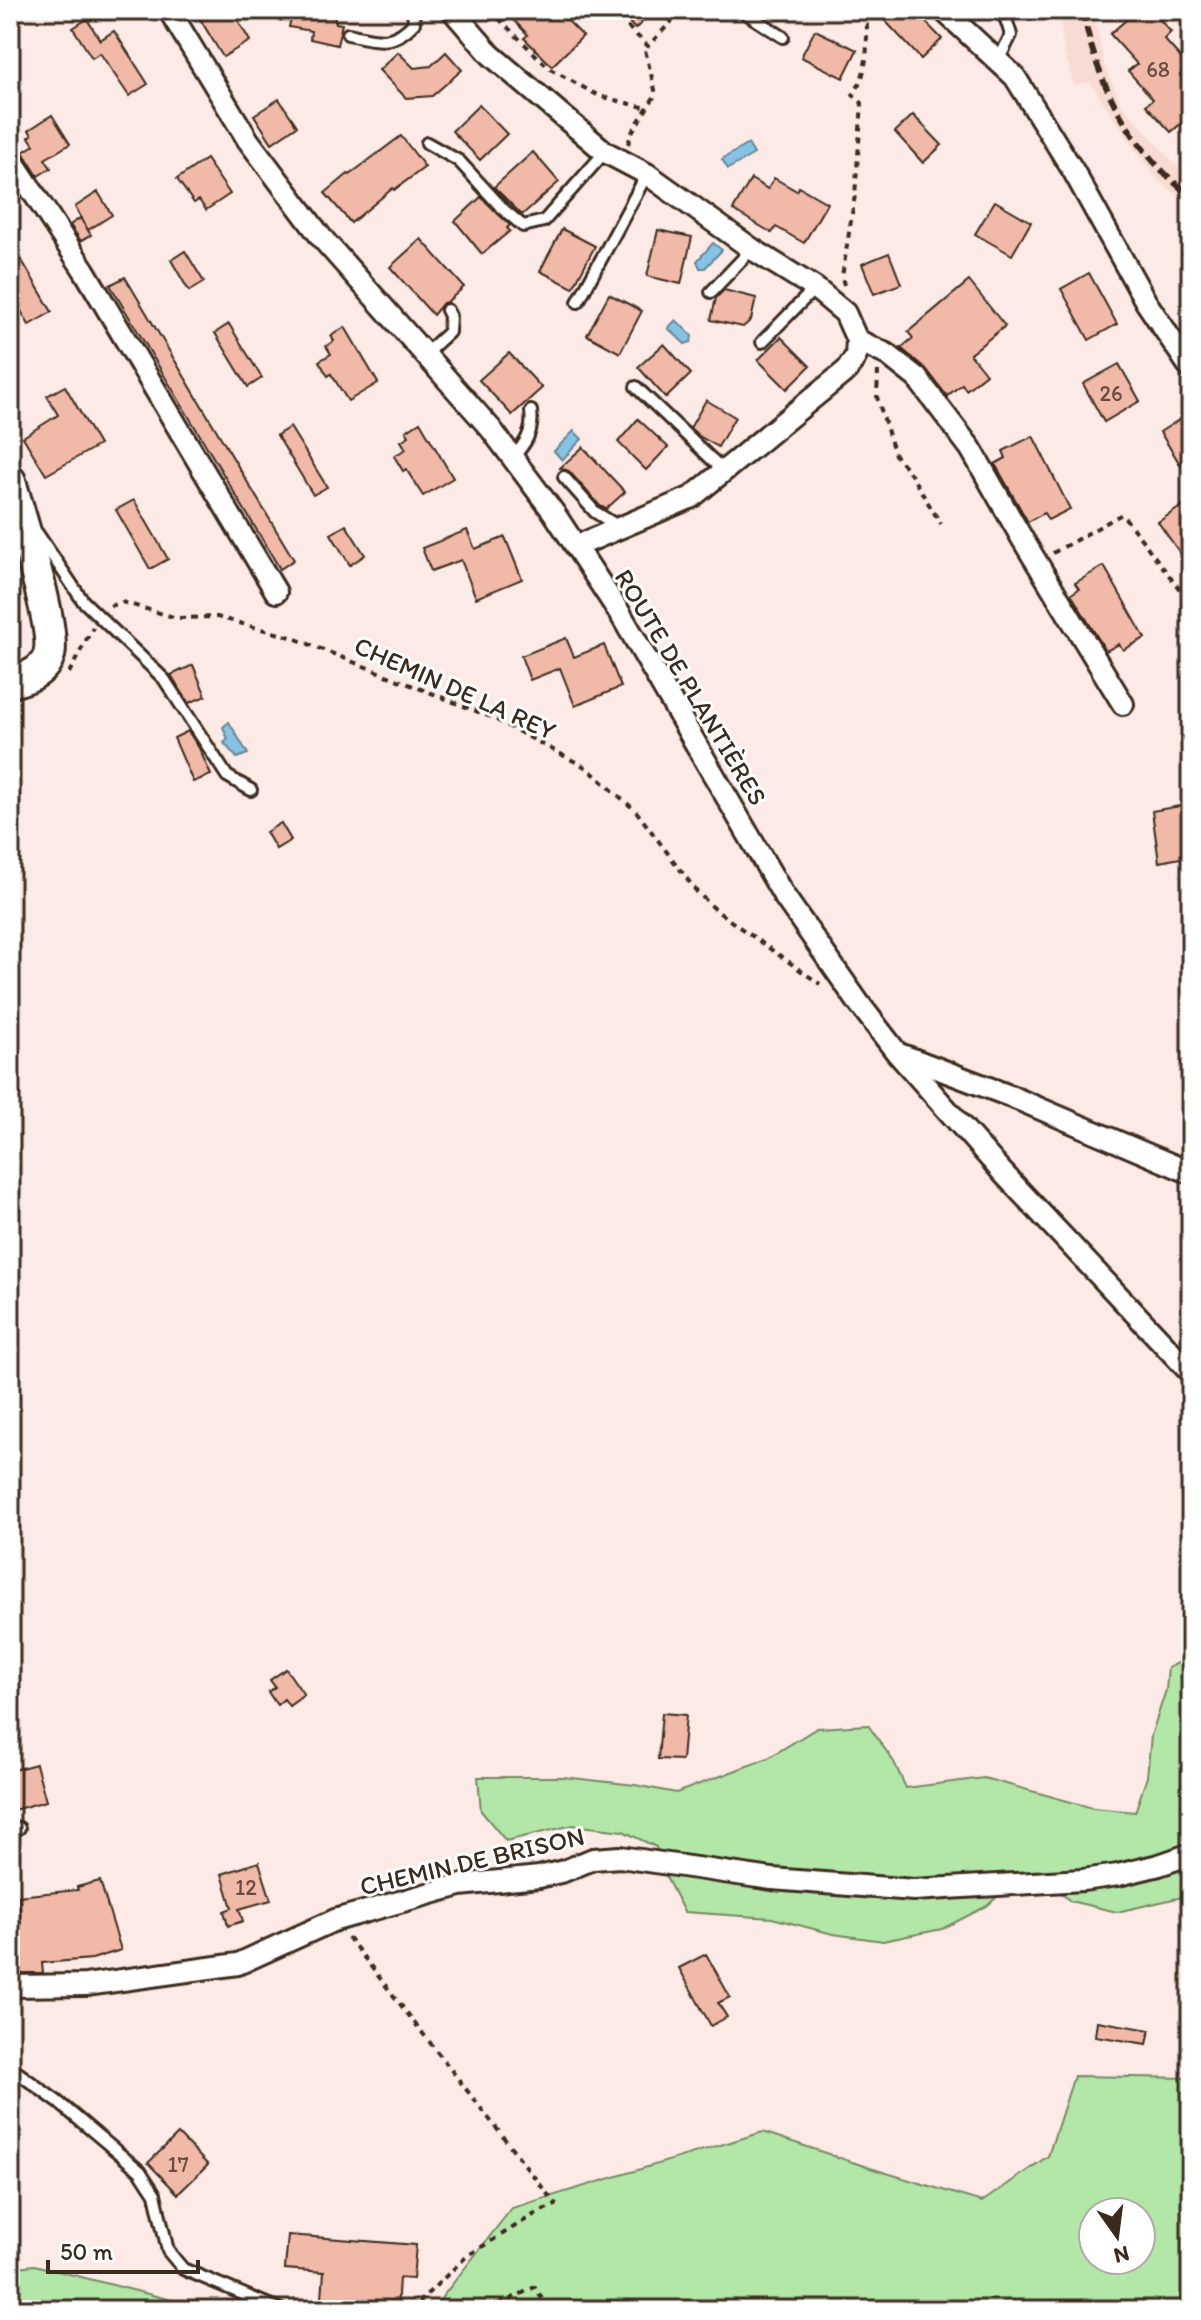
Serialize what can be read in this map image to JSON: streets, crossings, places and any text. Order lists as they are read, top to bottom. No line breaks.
{"streets":{"street":["ROUTE DE PLANTIÈRES","CHEMIN DE BRISON"],"path":["CHEMIN DE LA REY"]},"house_numbers":["68","26","12","17"],"scale_bar":"50 m","north":"bottom"}
